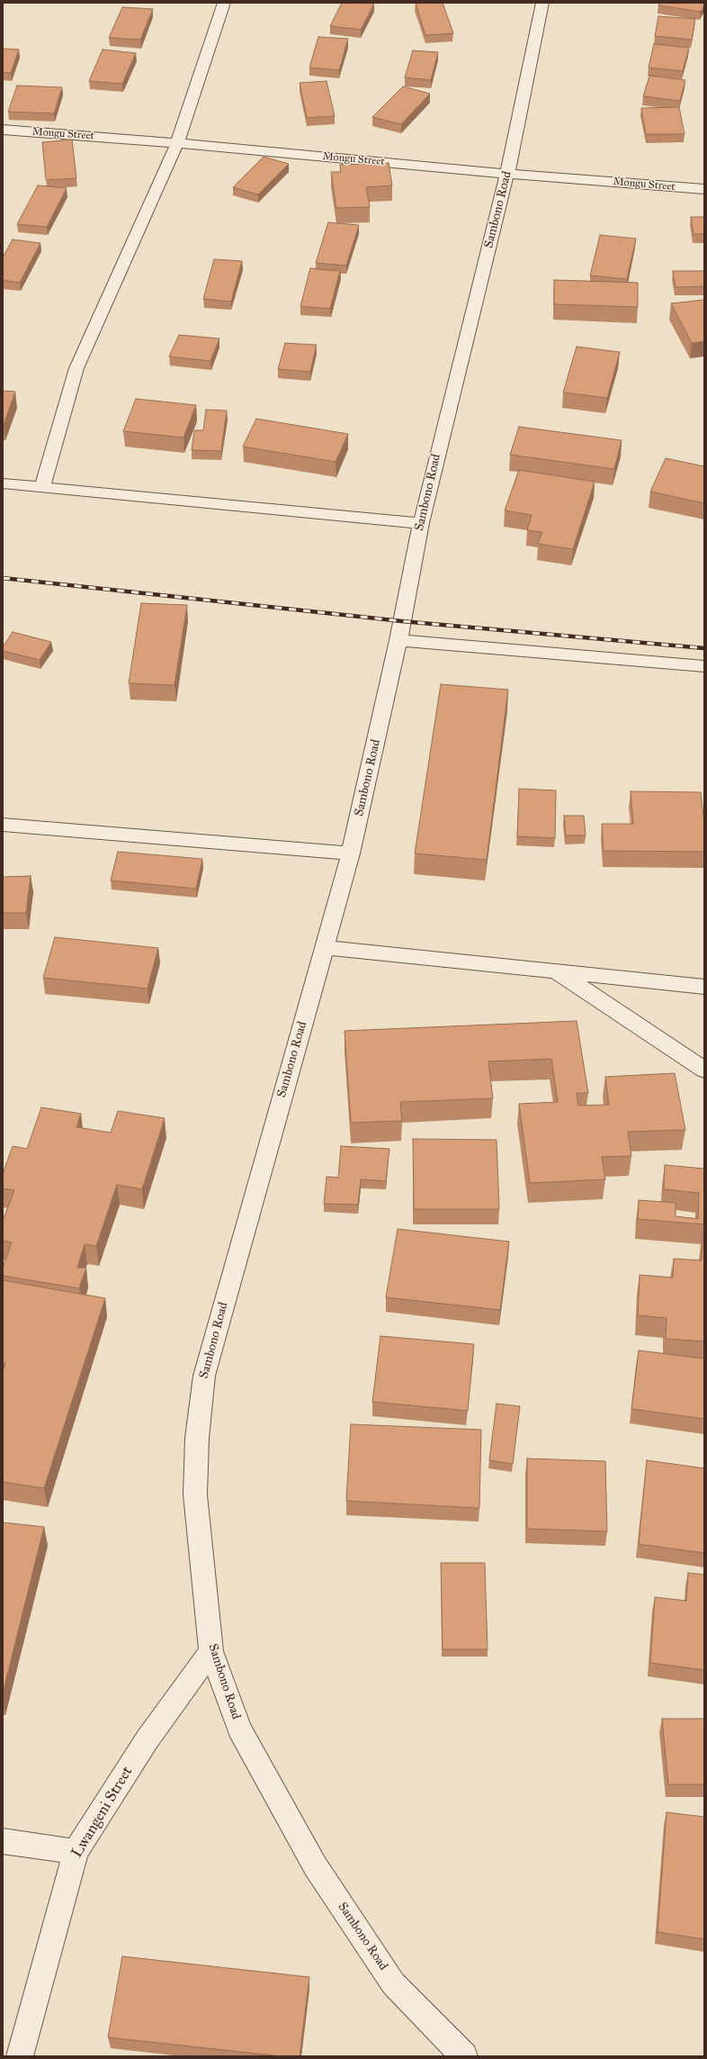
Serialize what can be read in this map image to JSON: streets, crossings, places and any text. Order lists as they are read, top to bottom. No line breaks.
{"streets":{"street":["Mongu Street","Sambono Road","Lwangeni Street"]},"crossings":[["Mongu Street","Sambono Road"],["Sambono Road","Lwangeni Street"]]}
